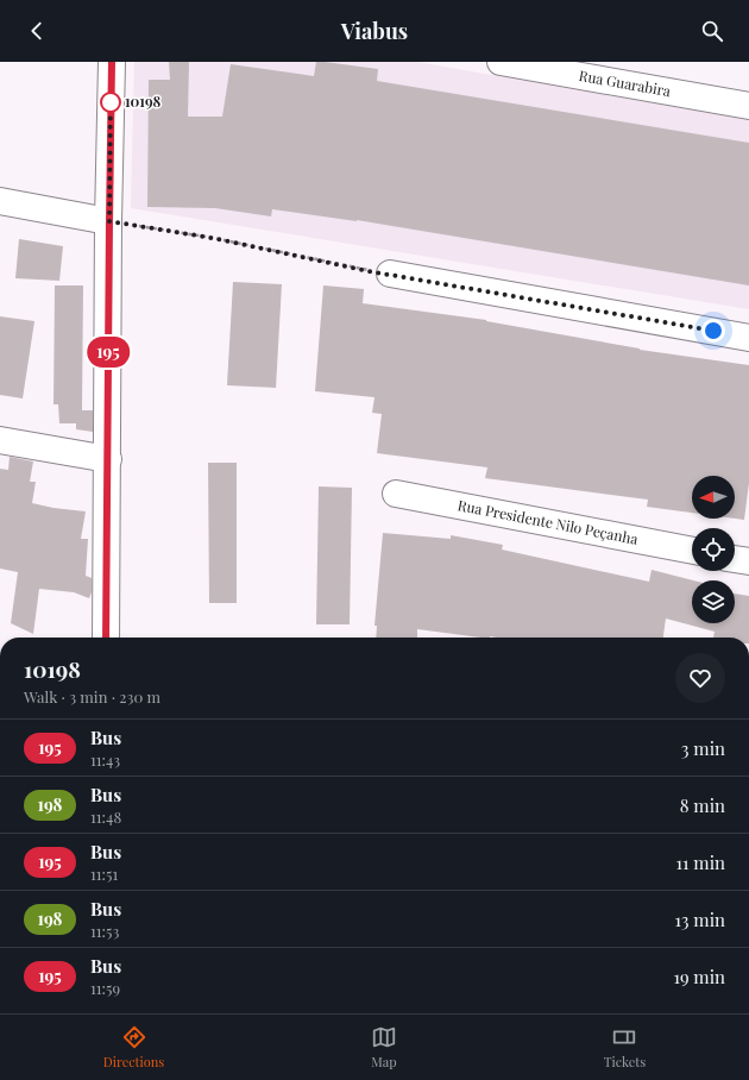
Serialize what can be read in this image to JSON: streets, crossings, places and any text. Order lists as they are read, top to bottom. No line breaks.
{"streets":{"street":["Rua Guarabira","Rua Presidente Nilo Peçanha"]},"places":["10198"],"lines":["bus line 195"],"north":"left","page":{"header":"Viabus","on_map":"195","heading":["10198","Walk · 3 min · 230 m"],"list":[{"mark":"195","name":"Bus","note":"11:43","value":"3 min"},{"mark":"198","name":"Bus","note":"11:48","value":"8 min"},{"mark":"195","name":"Bus","note":"11:51","value":"11 min"},{"mark":"198","name":"Bus","note":"11:53","value":"13 min"},{"mark":"195","name":"Bus","note":"11:59","value":"19 min"}],"tabs":["Directions","Map","Tickets"]}}
